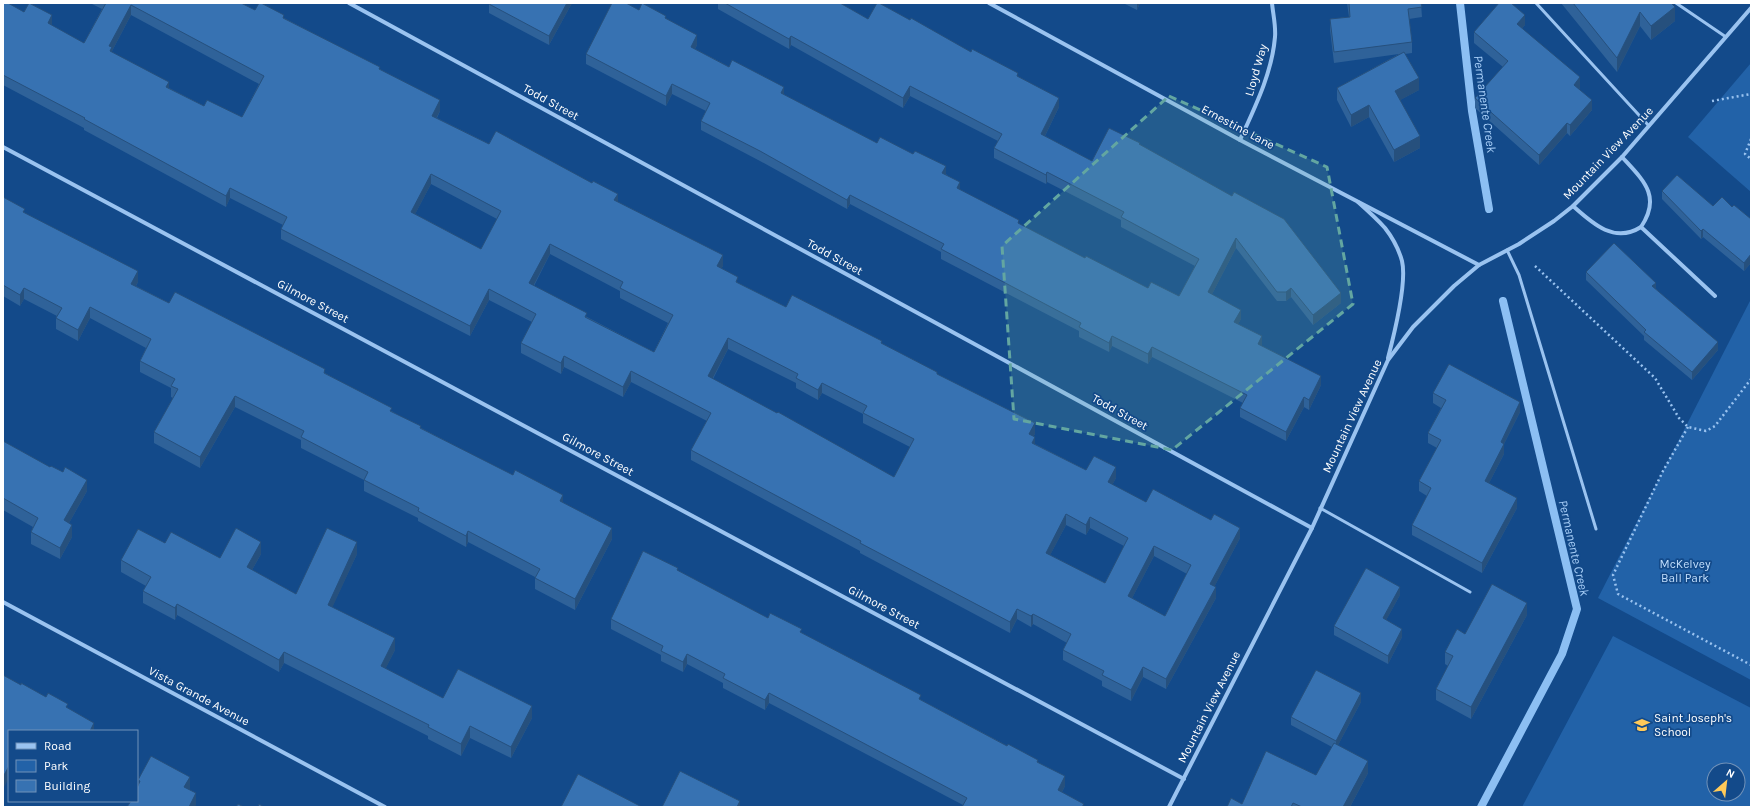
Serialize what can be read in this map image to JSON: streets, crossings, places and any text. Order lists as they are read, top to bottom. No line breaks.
{"streets":{"street":["Lloyd Way","Todd Street","Ernestine Lane","Mountain View Avenue","Gilmore Street","Vista Grande Avenue"]},"crossings":[["Lloyd Way","Ernestine Lane"],["Todd Street","Mountain View Avenue"],["Ernestine Lane","Mountain View Avenue"],["Mountain View Avenue","Gilmore Street"]],"water":["Permanente Creek"],"parks":["McKelvey Ball Park"],"places":{"school or university":["Saint Joseph's School"]},"legend":["Road","Park","Building"],"north":"top right"}
